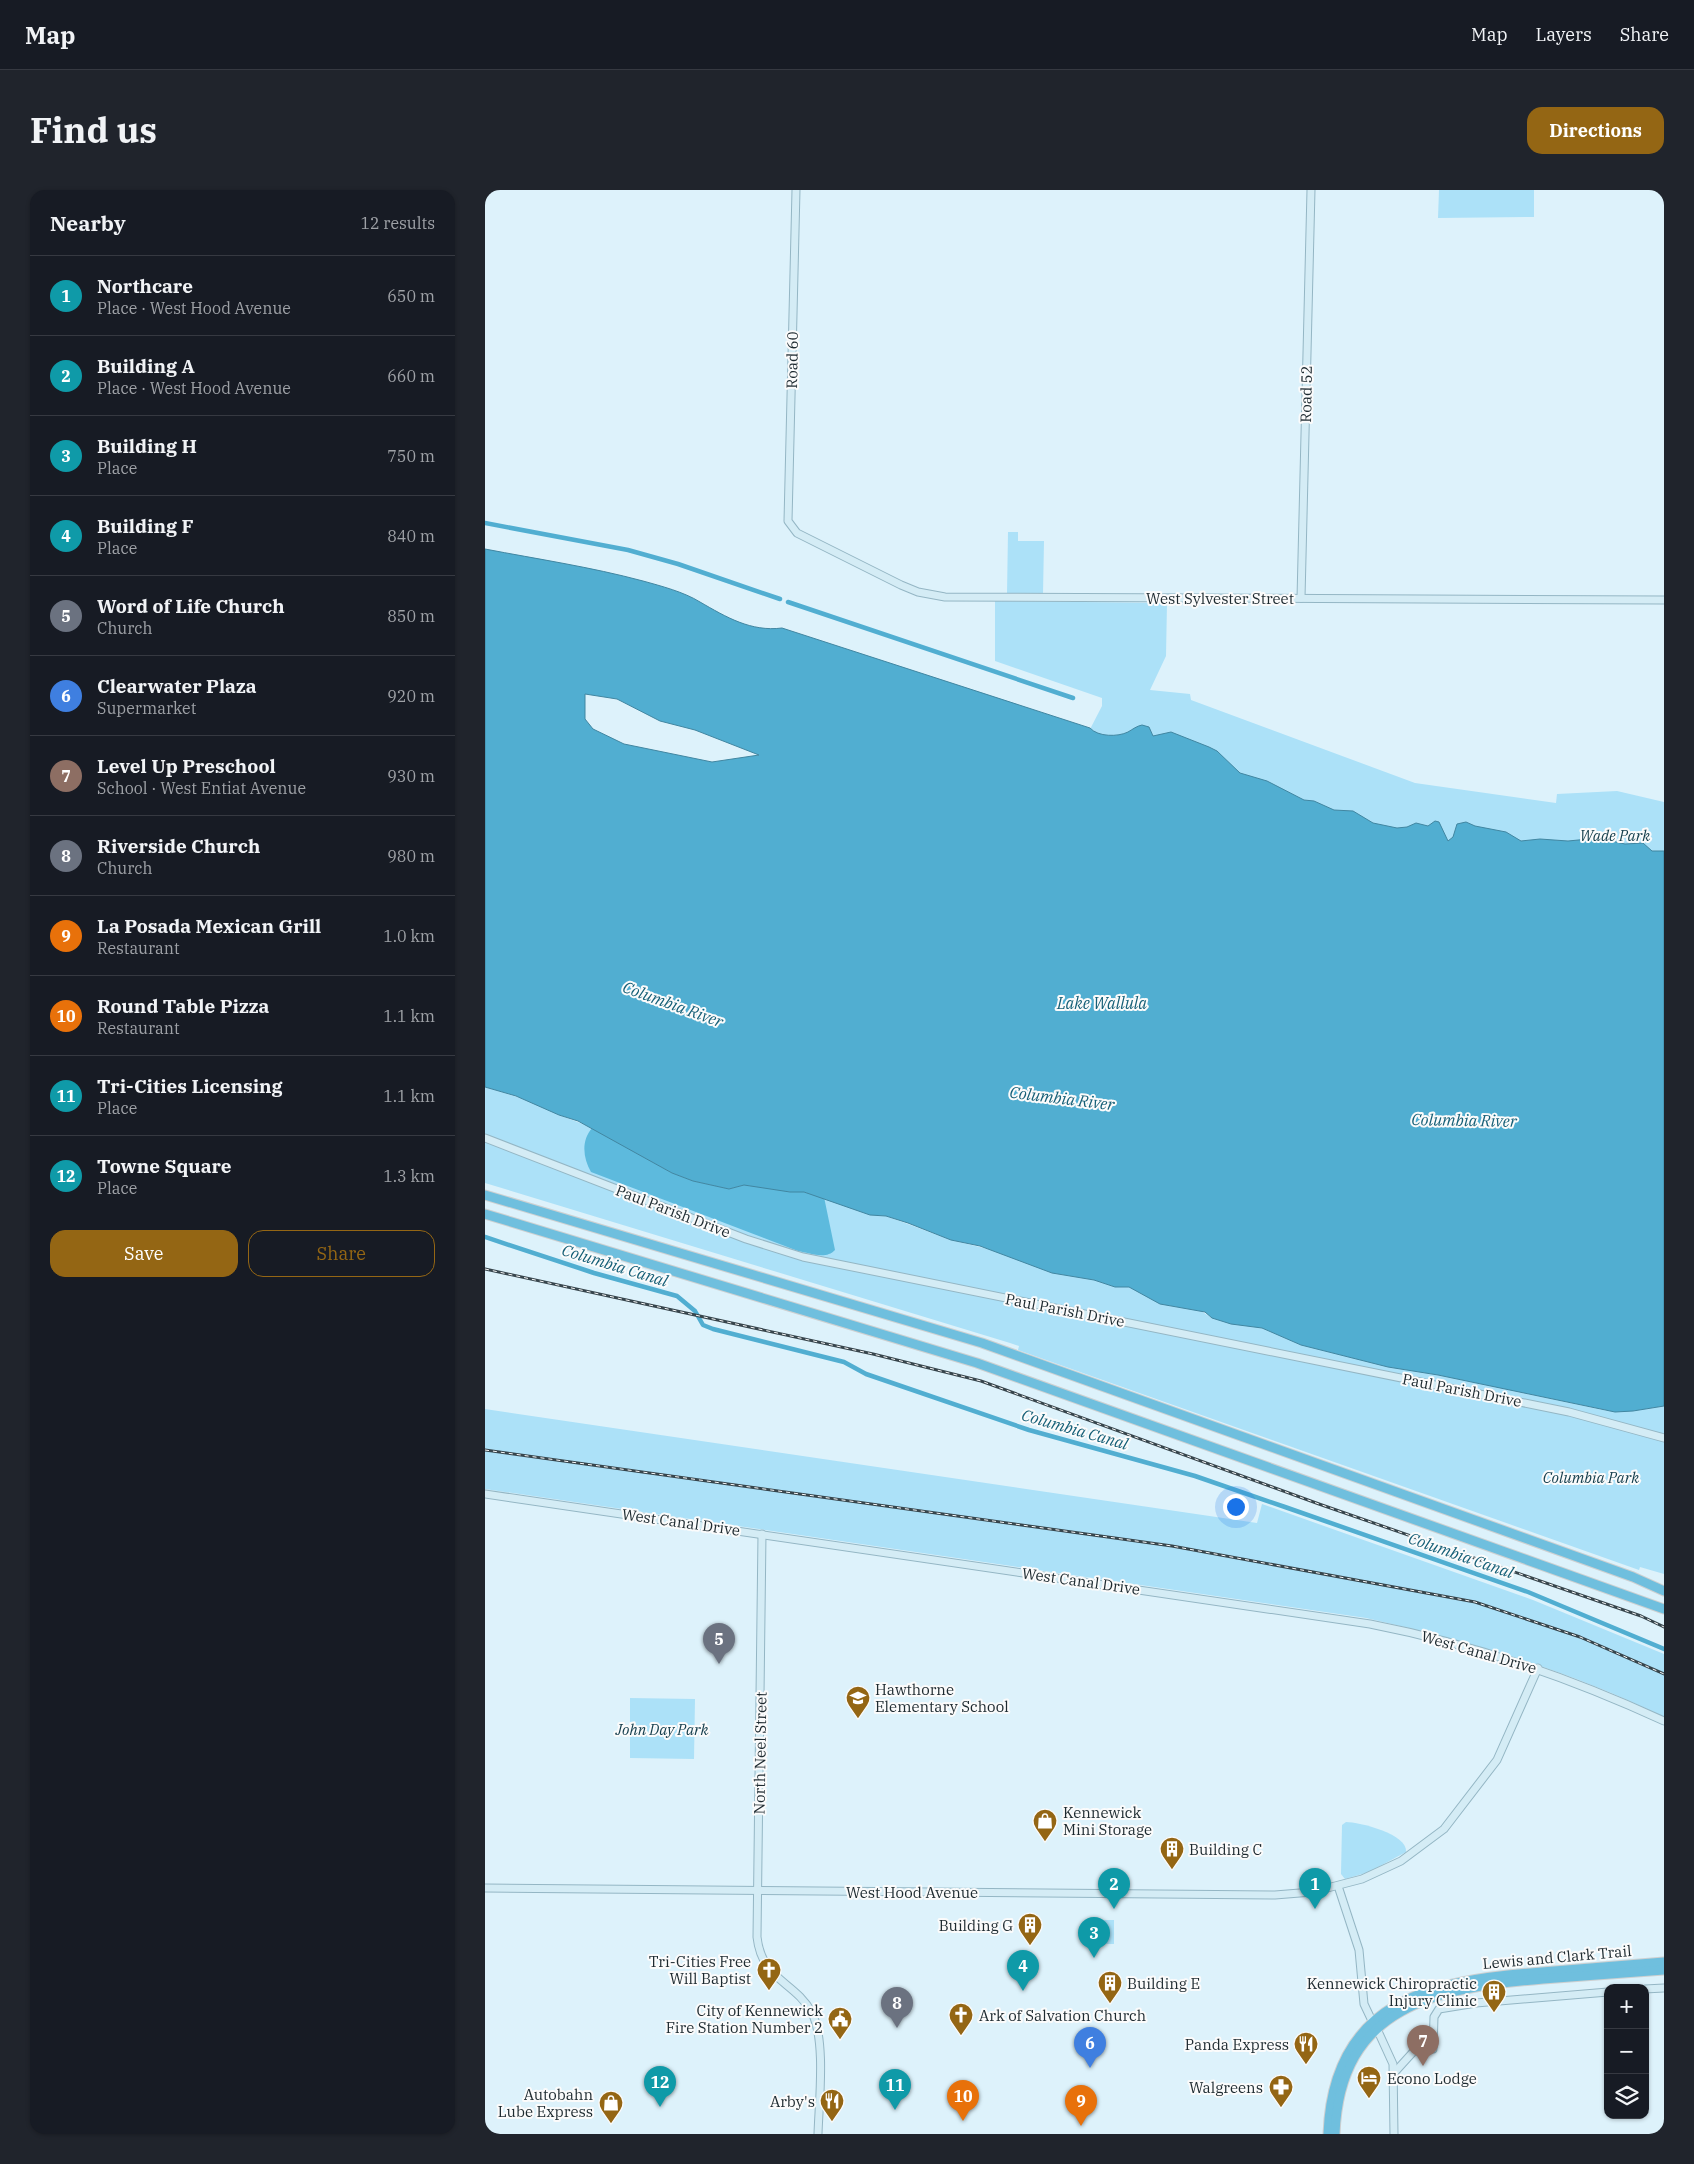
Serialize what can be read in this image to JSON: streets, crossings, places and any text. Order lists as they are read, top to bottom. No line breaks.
{"streets":{"highway":["Lewis and Clark Trail"],"street":["Road 60","Road 52","West Sylvester Street","Paul Parish Drive","West Canal Drive","North Neel Street","West Hood Avenue"]},"crossings":[["Road 60","West Sylvester Street"],["Road 52","West Sylvester Street"],["West Canal Drive","North Neel Street"],["West Canal Drive","West Hood Avenue"],["North Neel Street","West Hood Avenue"]],"water":["Lake Wallula","Columbia River","Columbia Canal"],"parks":["Wade Park","Columbia Park","John Day Park"],"places":{"school or university":["Hawthorne Elementary School"],"shop":["Kennewick Mini Storage","Autobahn Lube Express"],"building":["Building C","Building G","Building E","Kennewick Chiropractic Injury Clinic"],"church":["Tri-Cities Free Will Baptist","Ark of Salvation Church"],"public building":["City of Kennewick Fire Station Number 2"],"restaurant":["Panda Express","Arby's"],"hotel":["Econo Lodge"],"pharmacy":["Walgreens"]},"page":{"header":"Map","nav":["Map","Layers","Share"],"title":"Find us","buttons":["Directions",["Save","Share"]],"heading":["Nearby","12 results"],"list":[{"mark":"1","name":"Northcare","note":"Place · West Hood Avenue","value":"650 m"},{"mark":"2","name":"Building A","note":"Place · West Hood Avenue","value":"660 m"},{"mark":"3","name":"Building H","note":"Place","value":"750 m"},{"mark":"4","name":"Building F","note":"Place","value":"840 m"},{"mark":"5","name":"Word of Life Church","note":"Church","value":"850 m"},{"mark":"6","name":"Clearwater Plaza","note":"Supermarket","value":"920 m"},{"mark":"7","name":"Level Up Preschool","note":"School · West Entiat Avenue","value":"930 m"},{"mark":"8","name":"Riverside Church","note":"Church","value":"980 m"},{"mark":"9","name":"La Posada Mexican Grill","note":"Restaurant","value":"1.0 km"},{"mark":"10","name":"Round Table Pizza","note":"Restaurant","value":"1.1 km"},{"mark":"11","name":"Tri-Cities Licensing","note":"Place","value":"1.1 km"},{"mark":"12","name":"Towne Square","note":"Place","value":"1.3 km"}],"pins":["5","1","2","3","4","8","7","6","12","11","10","9"],"map_buttons":["+","−"]}}
